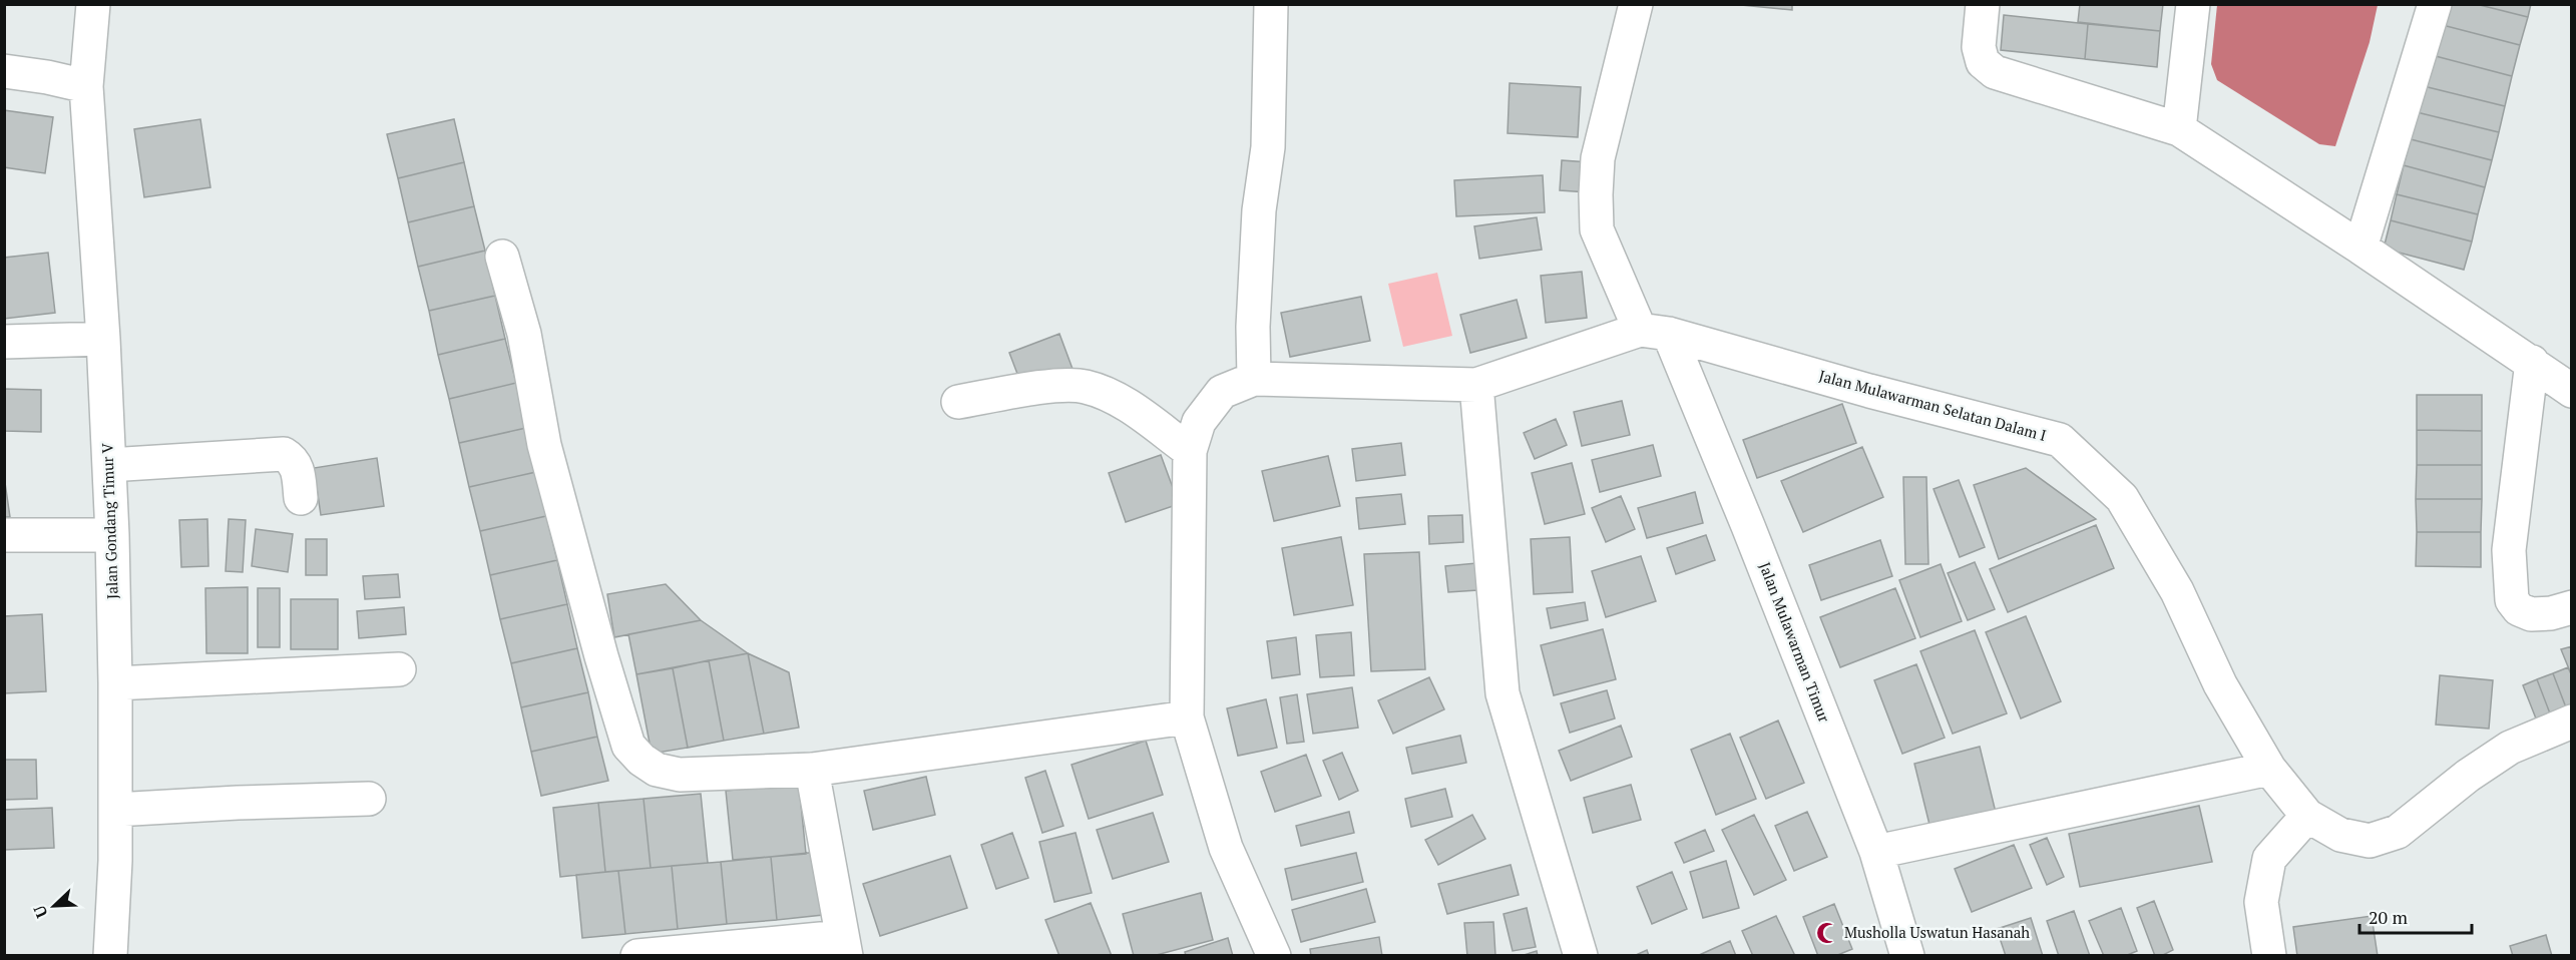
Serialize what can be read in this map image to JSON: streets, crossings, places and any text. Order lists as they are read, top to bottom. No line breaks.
{"streets":{"street":["Jalan Mulawarman Selatan Dalam I","Jalan Gondang Timur V","Jalan Mulawarman Timur"]},"crossings":[["Jalan Mulawarman Selatan Dalam I","Jalan Mulawarman Timur"]],"places":{"mosque":["Musholla Uswatun Hasanah"]},"scale_bar":"20 m","north":"bottom left"}
